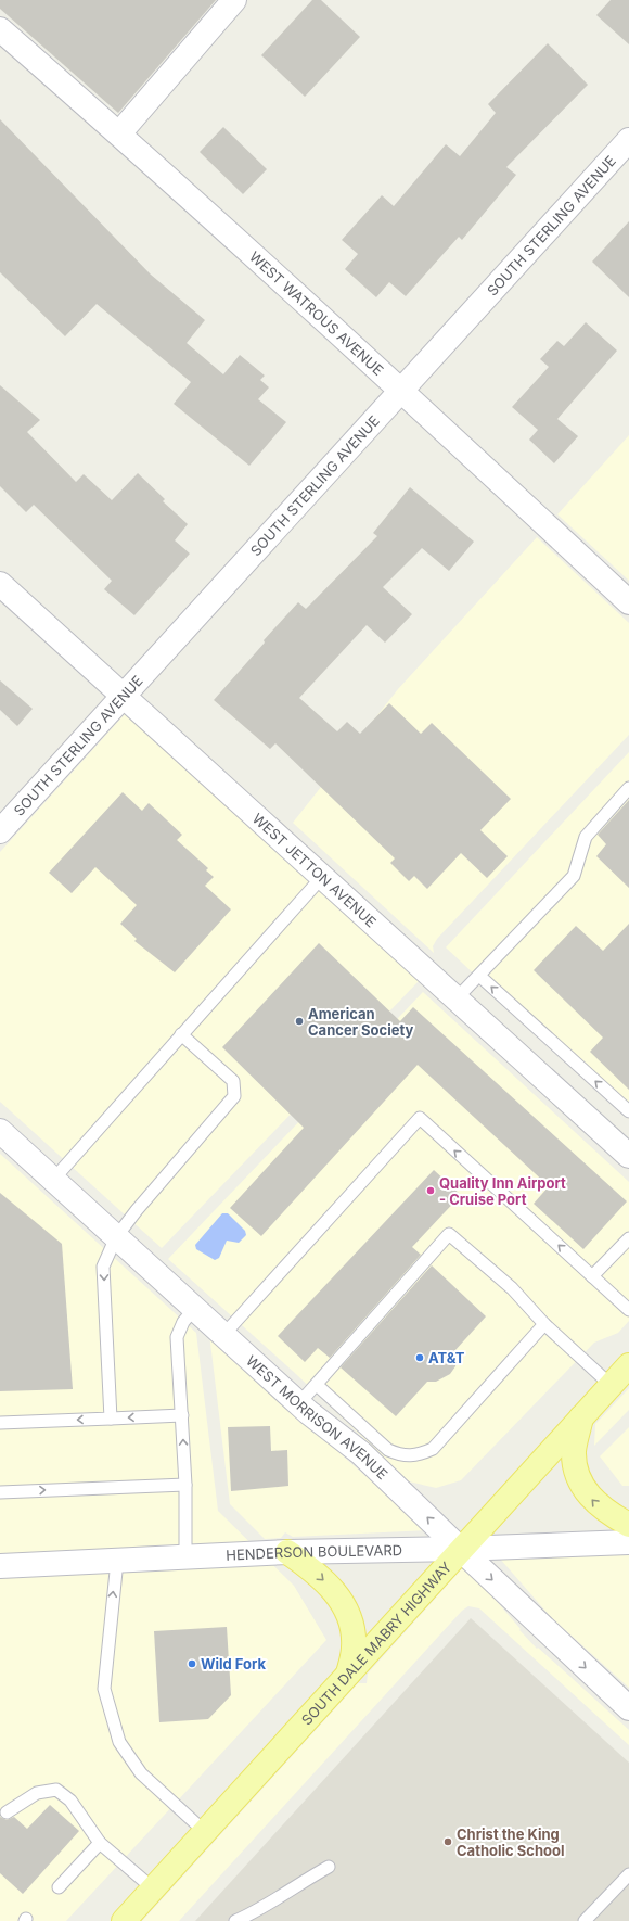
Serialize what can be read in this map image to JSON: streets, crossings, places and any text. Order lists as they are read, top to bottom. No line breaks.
{"streets":{"main road":["SOUTH DALE MABRY HIGHWAY"],"street":["SOUTH STERLING AVENUE","WEST WATROUS AVENUE","WEST JETTON AVENUE","WEST MORRISON AVENUE","HENDERSON BOULEVARD"]},"crossings":[["SOUTH STERLING AVENUE","WEST WATROUS AVENUE"],["SOUTH STERLING AVENUE","WEST JETTON AVENUE"],["WEST MORRISON AVENUE","HENDERSON BOULEVARD"],["WEST MORRISON AVENUE","SOUTH DALE MABRY HIGHWAY"],["HENDERSON BOULEVARD","SOUTH DALE MABRY HIGHWAY"]],"places":["American Cancer Society","Quality Inn Airport - Cruise Port","AT&T","Wild Fork","Christ the King Catholic School"]}
